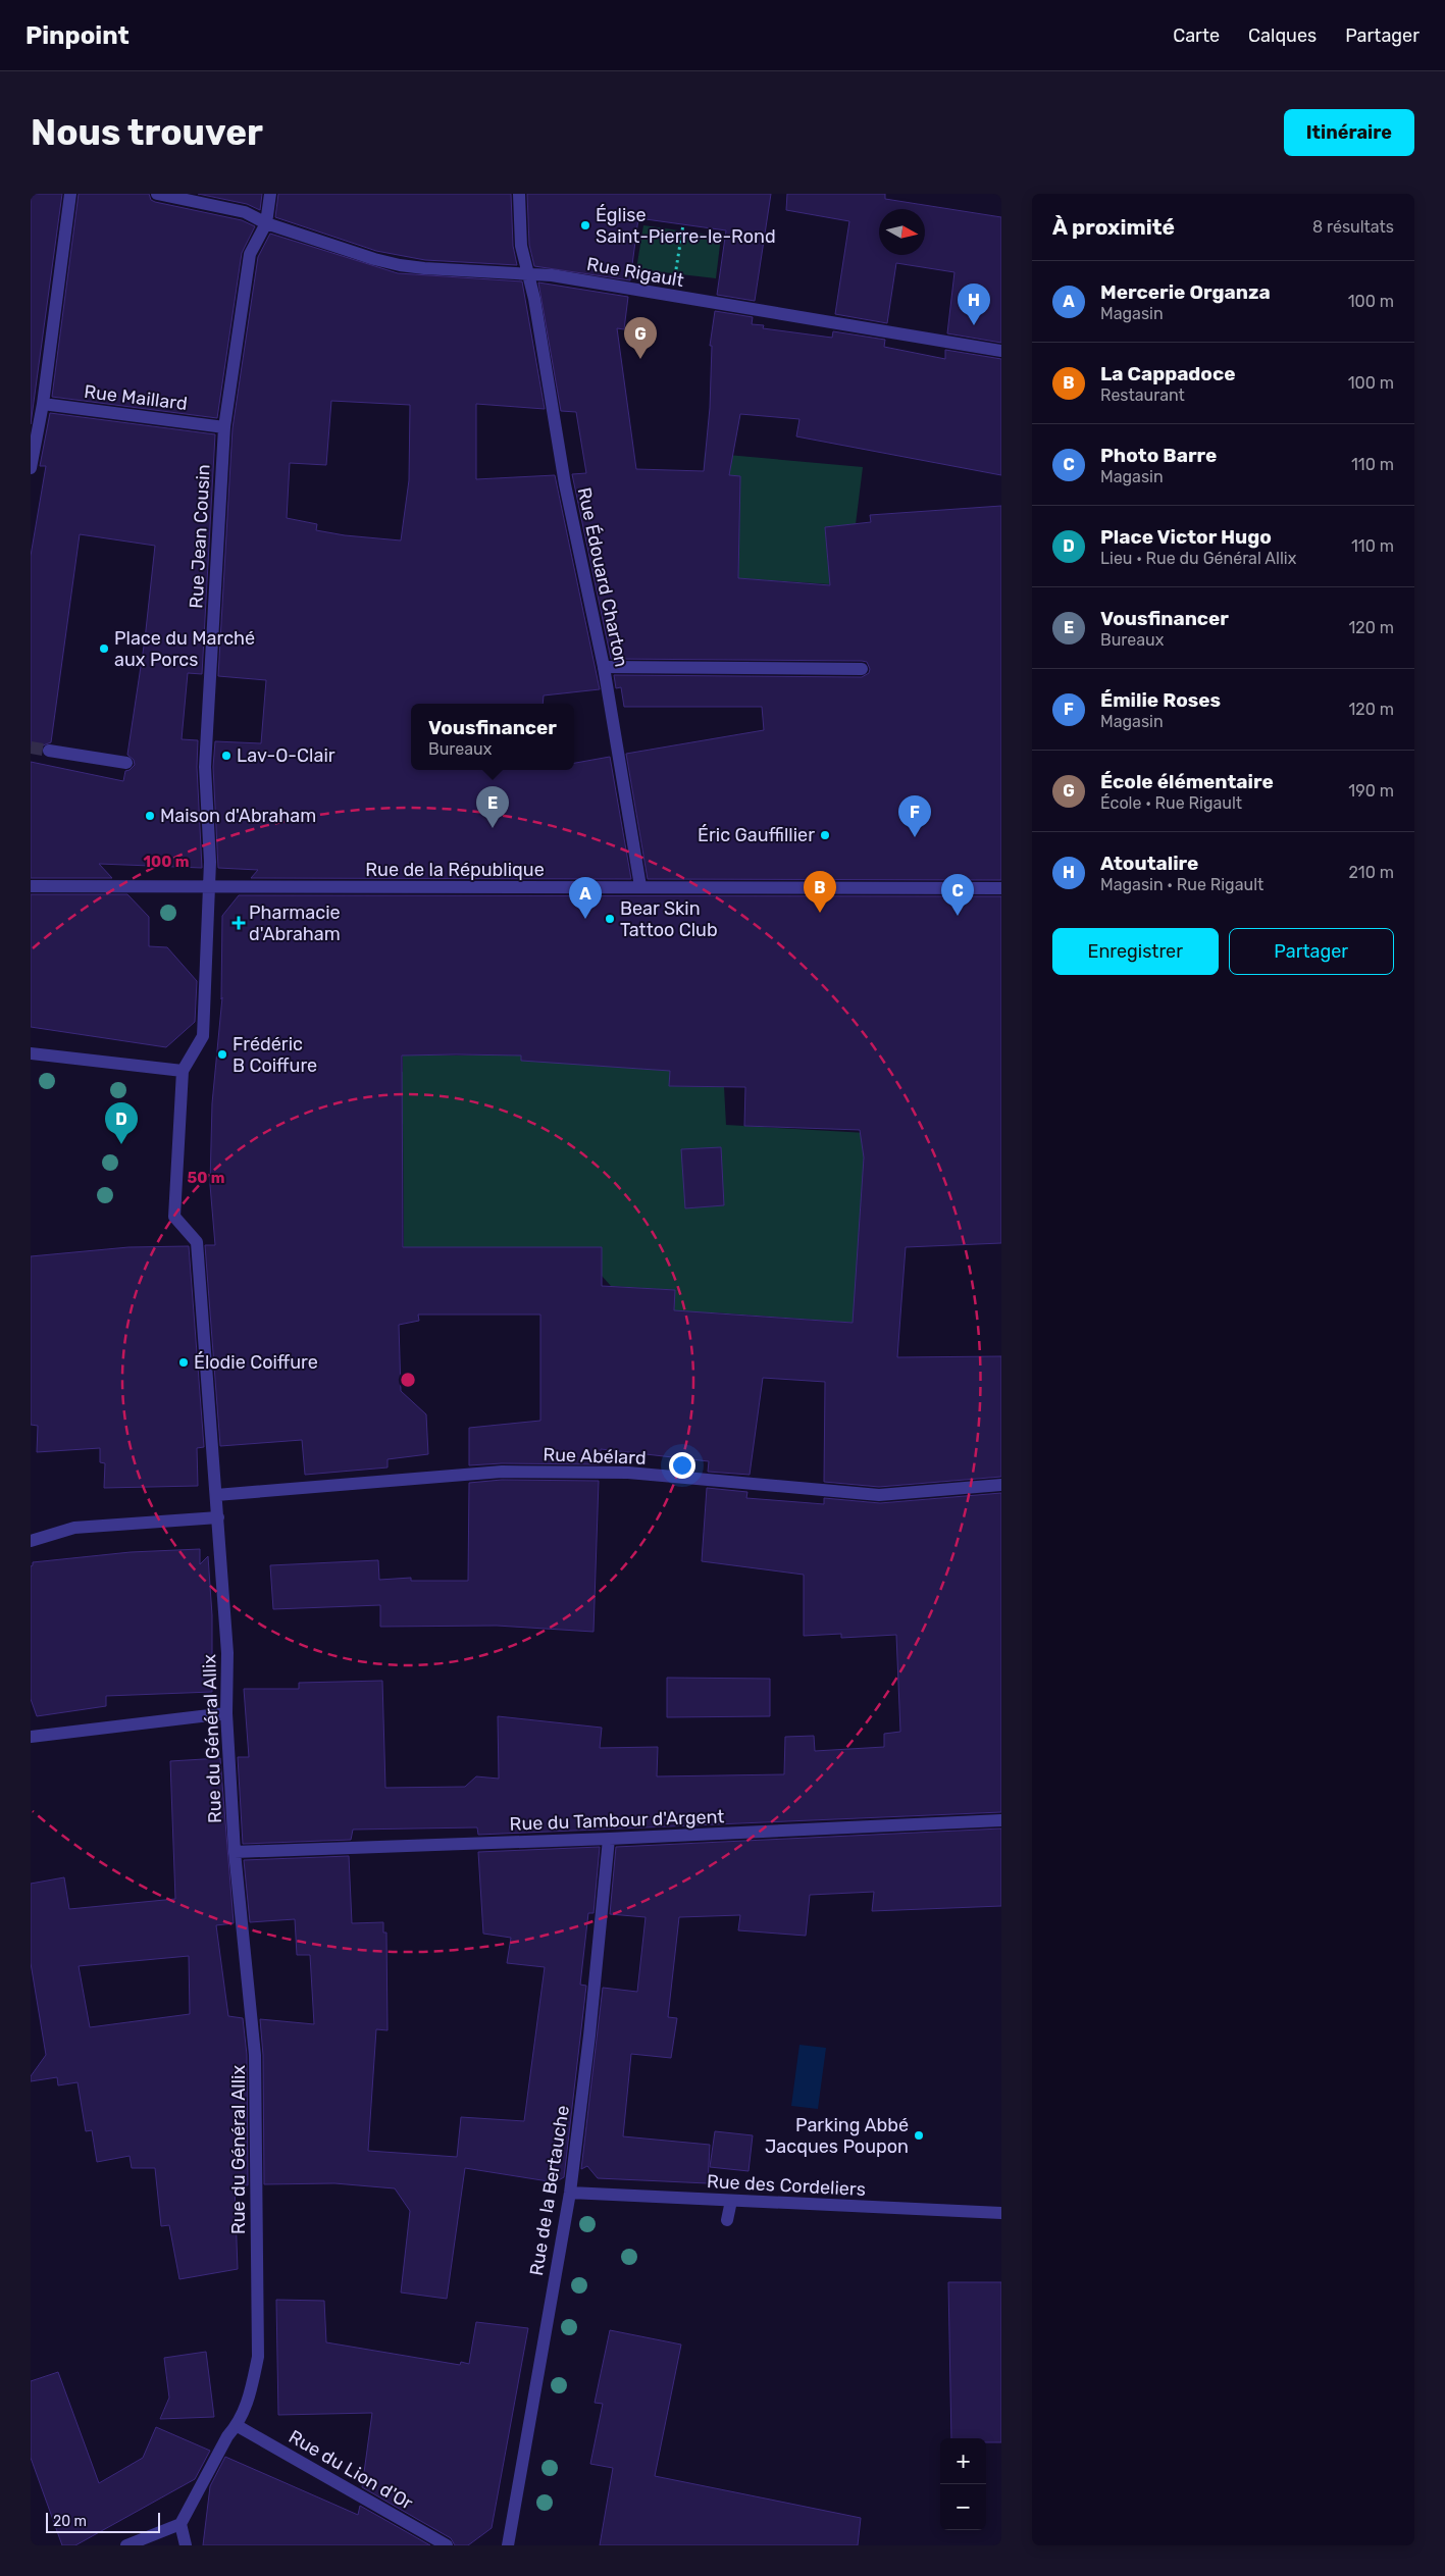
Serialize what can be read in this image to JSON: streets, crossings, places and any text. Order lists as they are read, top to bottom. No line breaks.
{"streets":{"street":["Rue Rigault","Rue Maillard","Rue Jean Cousin","Rue Édouard Charton","Rue de la République","Rue Abélard","Rue du Général Allix","Rue du Tambour d'Argent","Rue des Cordeliers","Rue de la Bertauche","Rue du Lion d'Or"]},"crossings":[["Rue Rigault","Rue Jean Cousin"],["Rue Rigault","Rue Édouard Charton"],["Rue Maillard","Rue Jean Cousin"],["Rue Jean Cousin","Rue de la République"],["Rue Jean Cousin","Rue du Général Allix"],["Rue Édouard Charton","Rue de la République"],["Rue de la République","Rue du Général Allix"],["Rue Abélard","Rue du Général Allix"],["Rue du Général Allix","Rue du Tambour d'Argent"],["Rue du Général Allix","Rue du Lion d'Or"],["Rue du Tambour d'Argent","Rue de la Bertauche"],["Rue des Cordeliers","Rue de la Bertauche"]],"places":{"other":["Église Saint-Pierre-le-Rond","Place du Marché aux Porcs","Lav-O-Clair","Maison d'Abraham","Éric Gauffillier","Bear Skin Tattoo Club","Frédéric B Coiffure","Élodie Coiffure","Parking Abbé Jacques Poupon"],"health":["Pharmacie d'Abraham"]},"scale_bar":"20 m","north":"right","page":{"header":"Pinpoint","nav":["Carte","Calques","Partager"],"buttons":["Itinéraire",["Enregistrer","Partager"]],"title":"Nous trouver","heading":["À proximité","8 résultats"],"list":[{"mark":"A","name":"Mercerie Organza","note":"Magasin","value":"100 m"},{"mark":"B","name":"La Cappadoce","note":"Restaurant","value":"100 m"},{"mark":"C","name":"Photo Barre","note":"Magasin","value":"110 m"},{"mark":"D","name":"Place Victor Hugo","note":"Lieu · Rue du Général Allix","value":"110 m"},{"mark":"E","name":"Vousfinancer","note":"Bureaux","value":"120 m"},{"mark":"F","name":"Émilie Roses","note":"Magasin","value":"120 m"},{"mark":"G","name":"École élémentaire","note":"École · Rue Rigault","value":"190 m"},{"mark":"H","name":"Atoutalire","note":"Magasin · Rue Rigault","value":"210 m"}],"pins":["H","G","E","F","B","C","A","D"],"popup":["Vousfinancer","Bureaux"],"map_buttons":["+","−"],"scale":"20 m"},"rings":["100 m","50 m"]}
